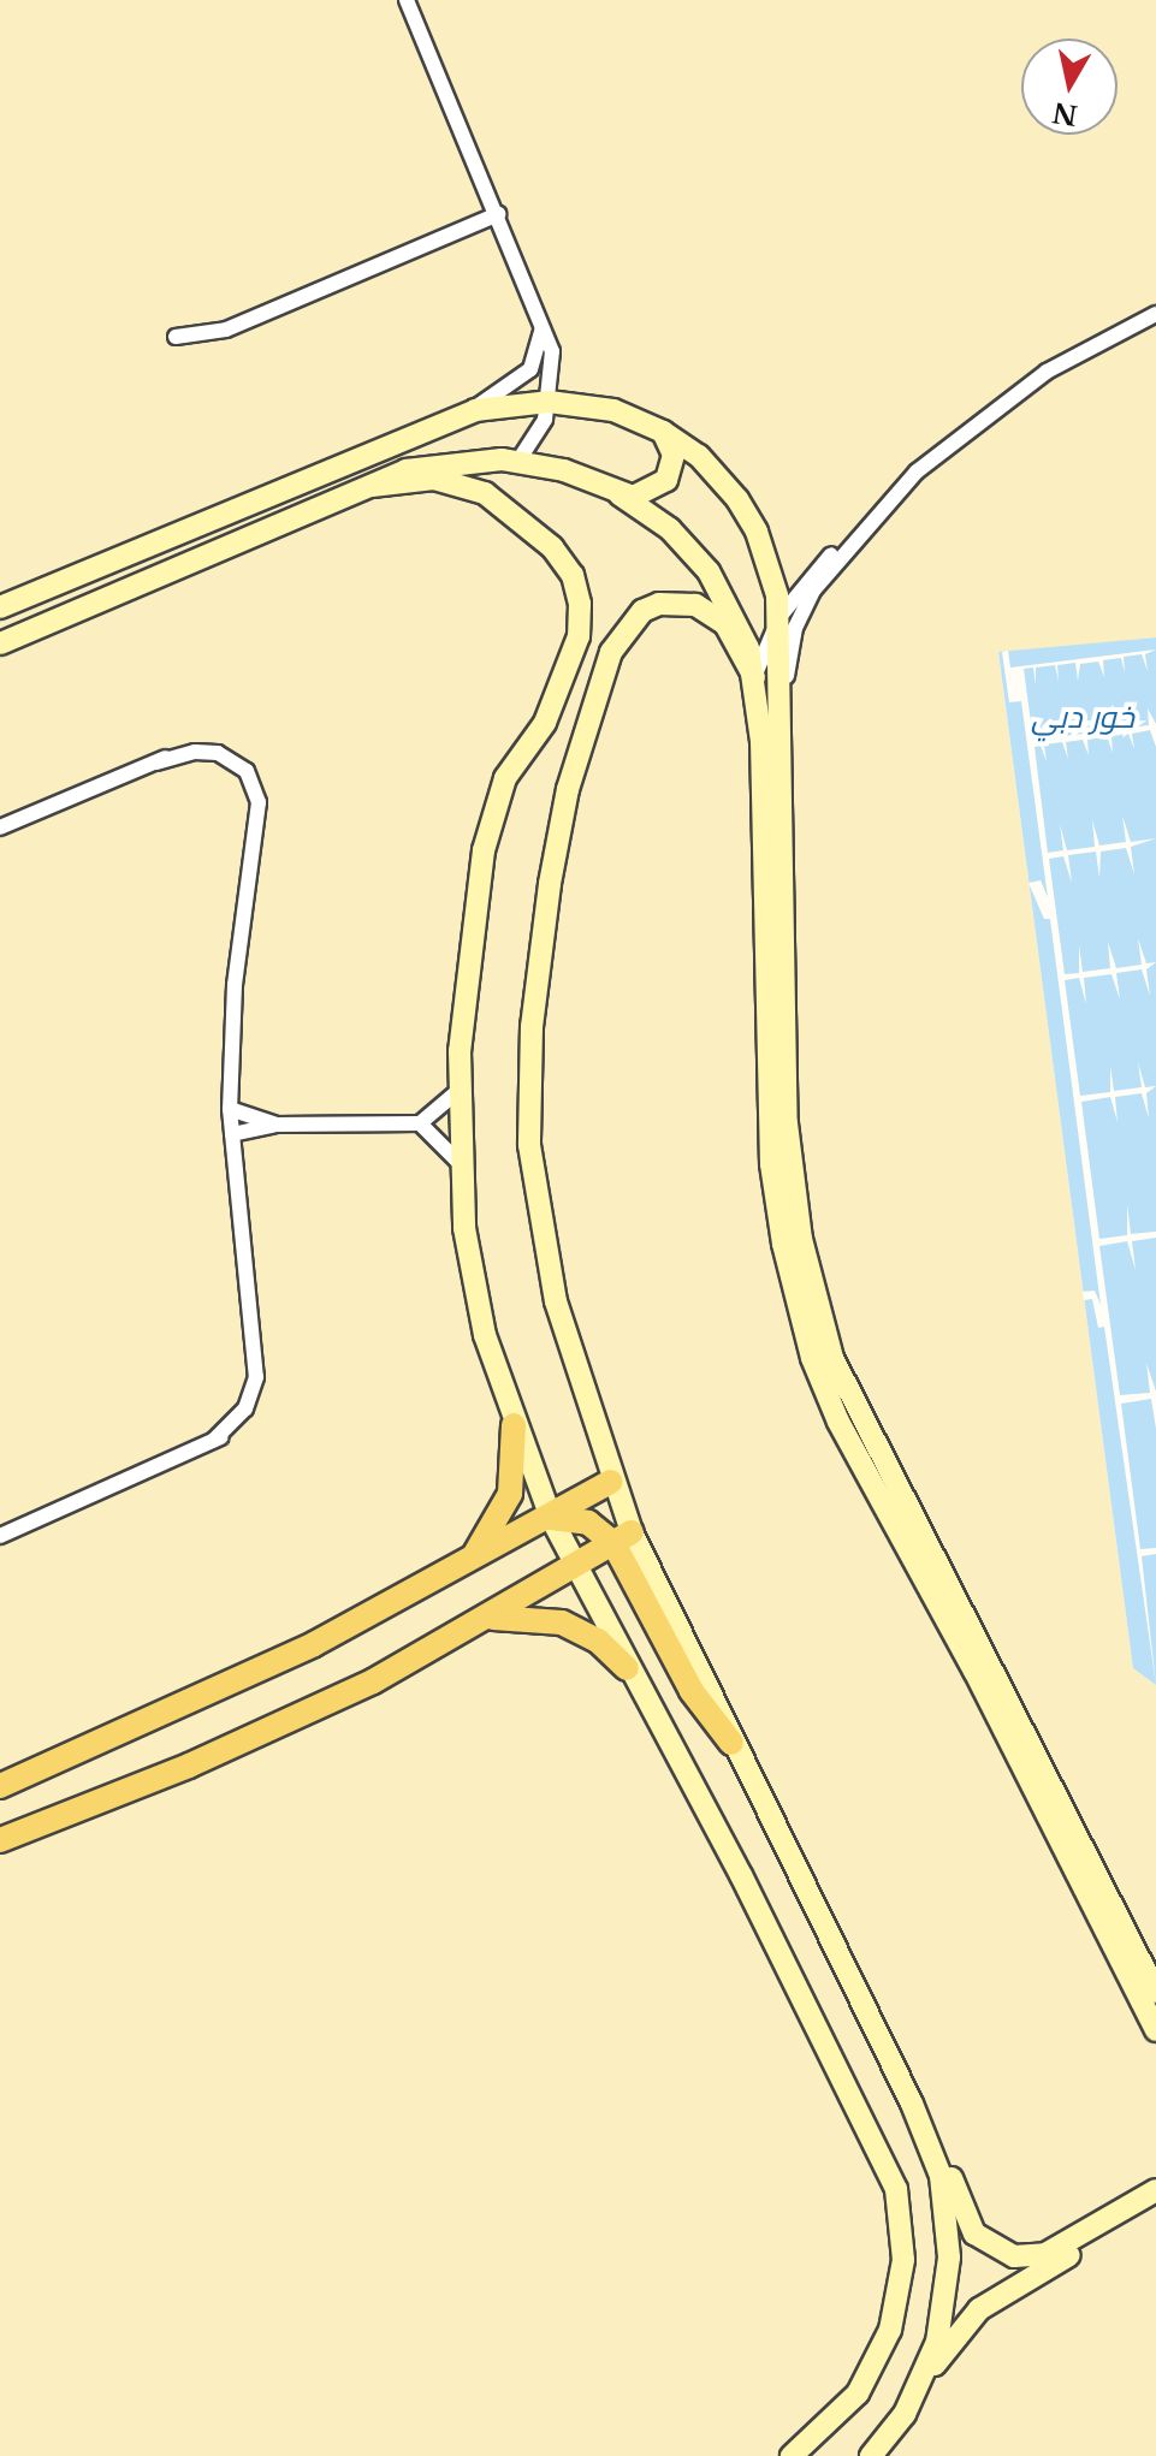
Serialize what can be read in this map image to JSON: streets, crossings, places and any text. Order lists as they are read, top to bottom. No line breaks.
{"water":["خور دبي"],"north":"bottom"}
